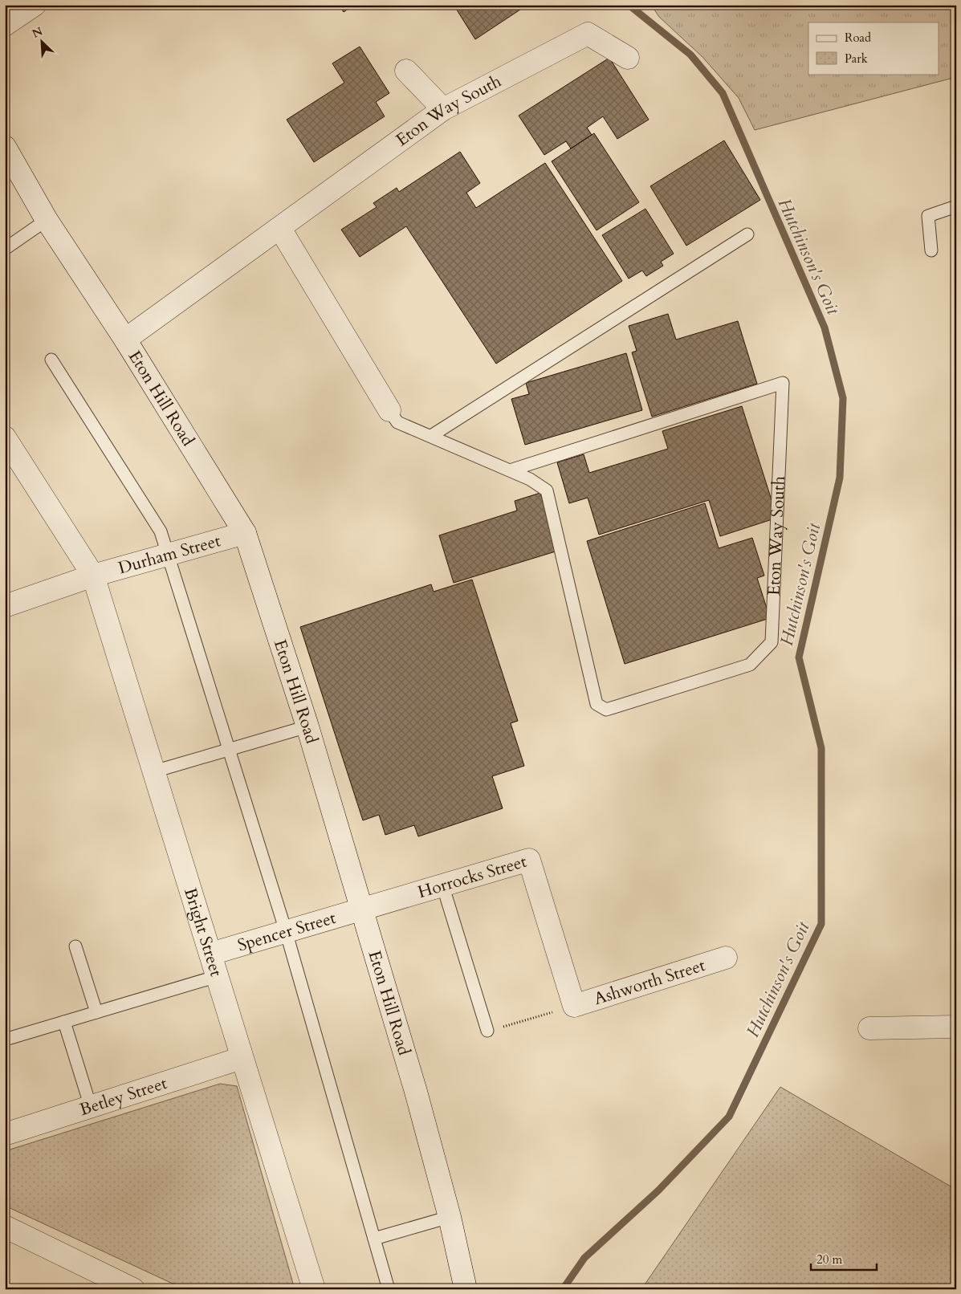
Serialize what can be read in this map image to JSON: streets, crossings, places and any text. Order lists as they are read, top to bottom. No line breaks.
{"streets":{"street":["Eton Way South","Eton Hill Road","Durham Street","Horrocks Street","Bright Street","Spencer Street","Ashworth Street","Betley Street"]},"crossings":[["Eton Way South","Eton Hill Road"],["Eton Hill Road","Durham Street"],["Eton Hill Road","Horrocks Street"],["Eton Hill Road","Spencer Street"],["Durham Street","Bright Street"],["Horrocks Street","Spencer Street"],["Horrocks Street","Ashworth Street"],["Bright Street","Spencer Street"],["Bright Street","Betley Street"]],"water":["Hutchinson's Goit"],"legend":["Road","Park"],"scale_bar":"20 m","north":"top left"}
